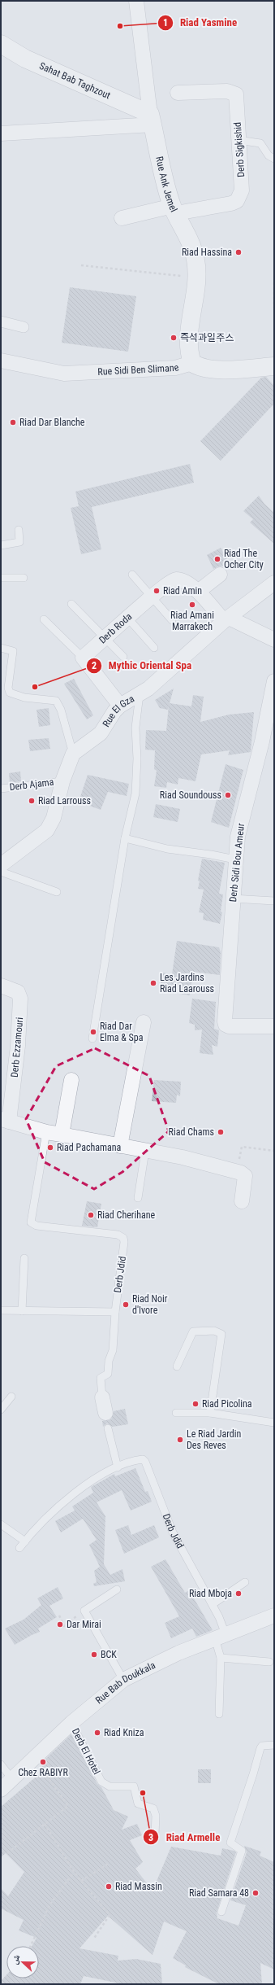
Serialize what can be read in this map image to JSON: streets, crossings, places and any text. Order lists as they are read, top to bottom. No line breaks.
{"streets":{"street":["Sahat Bab Taghzout","Derb Sigkishid","Rue Ank Jemel","Rue Sidi Ben Slimane","Derb Roda","Rue El Gza","Derb Sidi Bou Ameur","Derb Ezzamouri","Derb Jdid","Rue Bab Doukkala"],"lane":["Derb Ajama","Derb El Hotel"]},"crossings":[["Sahat Bab Taghzout","Rue Ank Jemel"],["Derb Sigkishid","Rue Ank Jemel"],["Rue Ank Jemel","Rue Sidi Ben Slimane"],["Derb Roda","Rue El Gza"],["Derb Jdid","Rue Bab Doukkala"],["Rue Bab Doukkala","Derb El Hotel"]],"places":["Riad Yasmine","Riad Hassina","즉석과일주스","Riad Dar Blanche","Riad The Ocher City","Riad Amin","Riad Amani Marrakech","Mythic Oriental Spa","Riad Soundouss","Riad Larrouss","Les Jardins Riad Laarouss","Riad Dar Elma & Spa","Riad Chams","Riad Pachamana","Riad Cherihane","Riad Noir d'Ivore","Riad Picolina","Le Riad Jardin Des Reves","Riad Mboja","Dar Mirai","BCK","Riad Kniza","Chez RABIYR","Riad Armelle","Riad Massin","Riad Samara 48"],"north":"left"}
